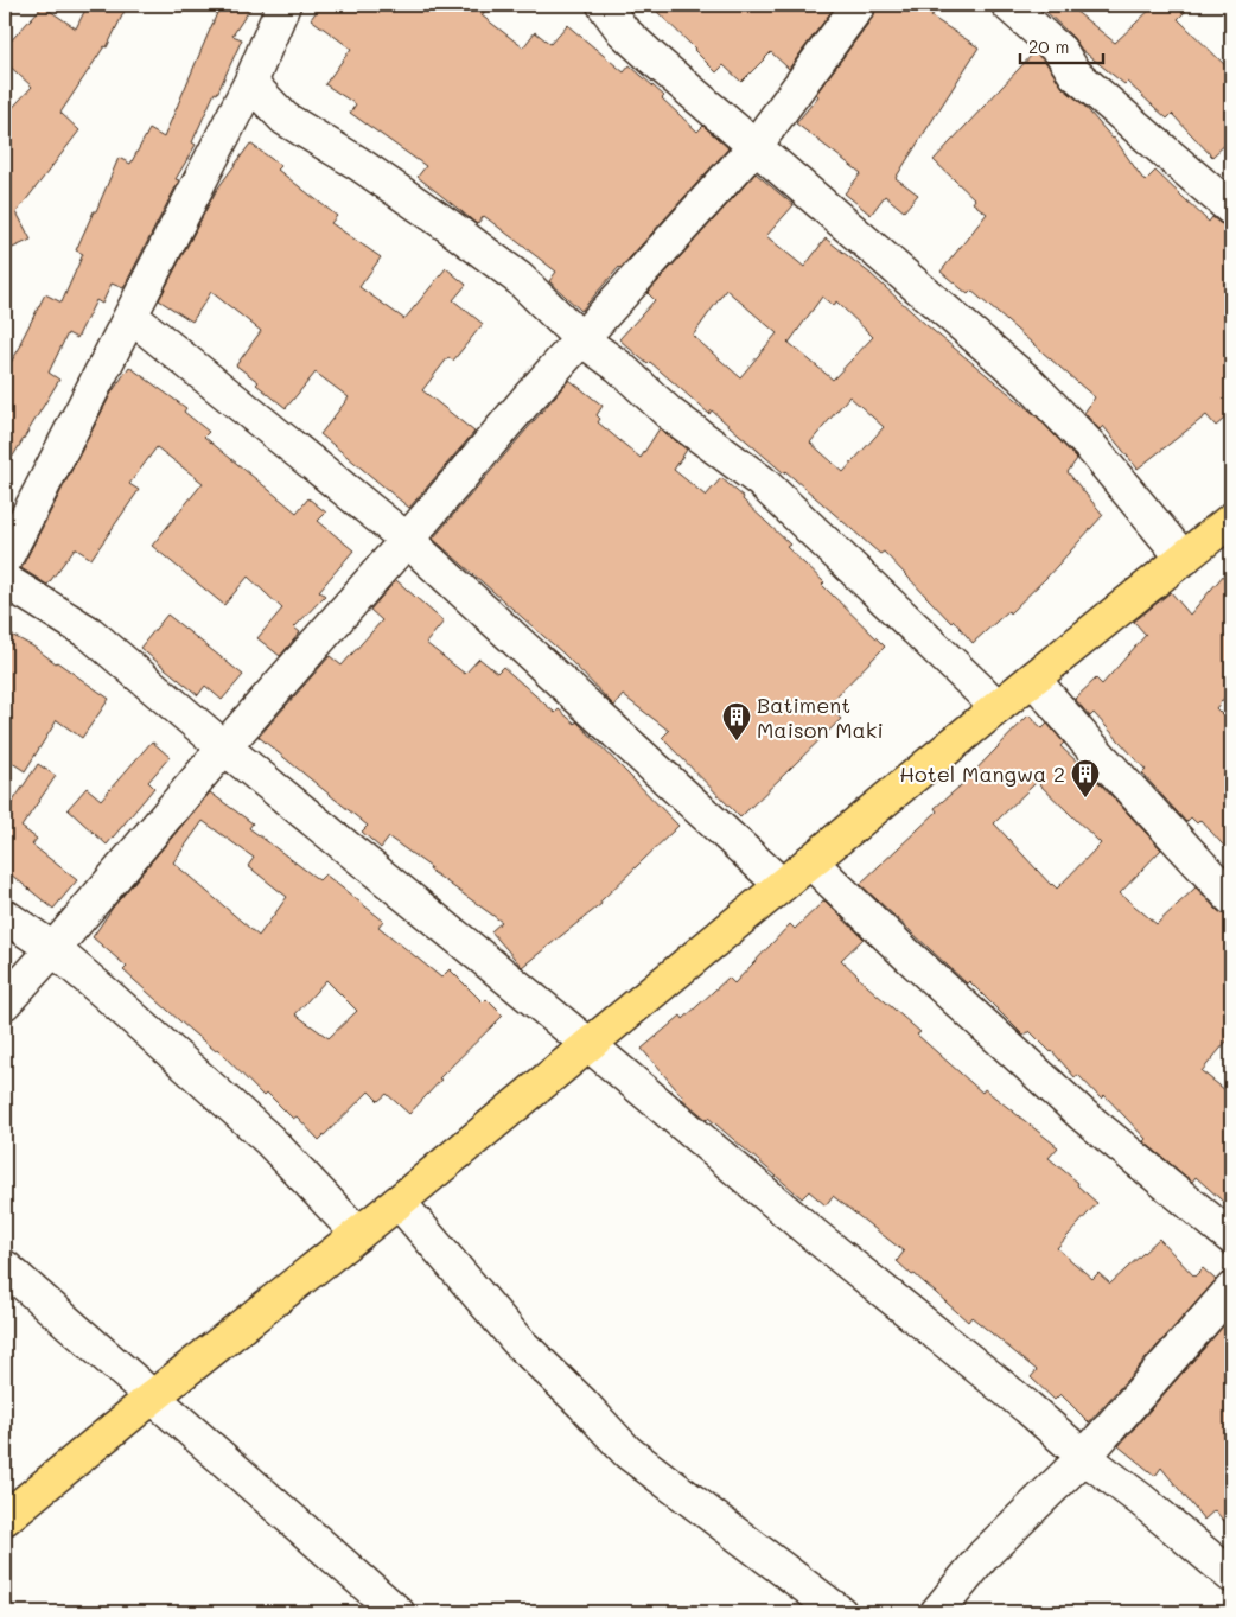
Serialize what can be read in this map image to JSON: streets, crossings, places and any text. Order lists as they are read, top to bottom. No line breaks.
{"places":{"building":["Batiment Maison Maki","Hotel Mangwa 2"]},"scale_bar":"20 m"}
